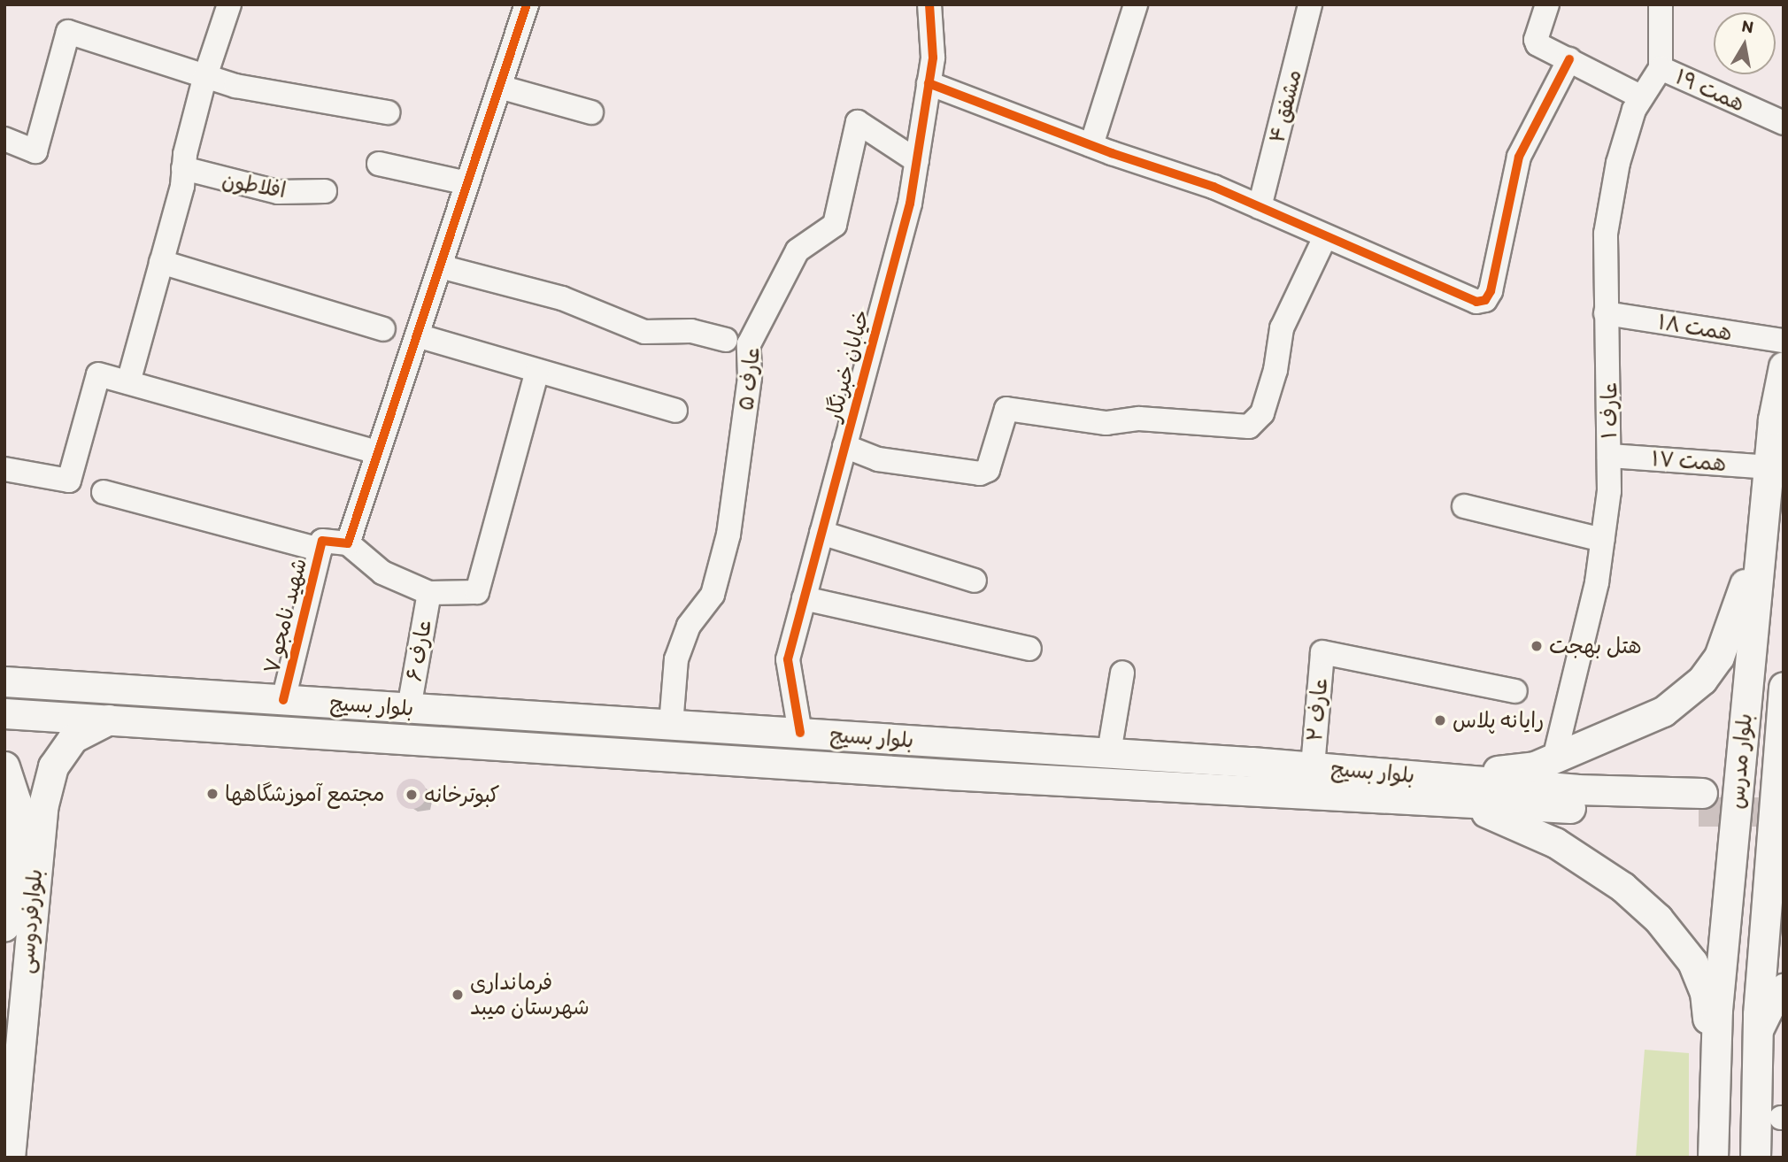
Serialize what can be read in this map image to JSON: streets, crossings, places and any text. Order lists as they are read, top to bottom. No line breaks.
{"streets":{"main road":["بلوار بسیج","بلوار مدرس","بلوارفردوسی"],"street":["همت ۱۹","مشفق ۴","افلاطون","همت ۱۸","خیابان خبرنگار","عارف ۵","عارف ۱","همت ۱۷","شهید نامجو ۷","عارف ۶","عارف ۲"]},"crossings":[["همت ۱۹","عارف ۱"],["همت ۱۸","عارف ۱"],["خیابان خبرنگار","عارف ۵"],["خیابان خبرنگار","بلوار بسیج"],["عارف ۵","بلوار بسیج"],["عارف ۱","همت ۱۷"],["همت ۱۷","بلوار مدرس"],["شهید نامجو ۷","بلوار بسیج"],["عارف ۶","بلوار بسیج"],["بلوار بسیج","عارف ۲"],["بلوار بسیج","بلوارفردوسی"]],"places":["هتل بهجت","رایانه پلاس","مجتمع آموزشگاهها","کبوترخانه","فرمانداری شهرستان میبد"],"north":"top"}
